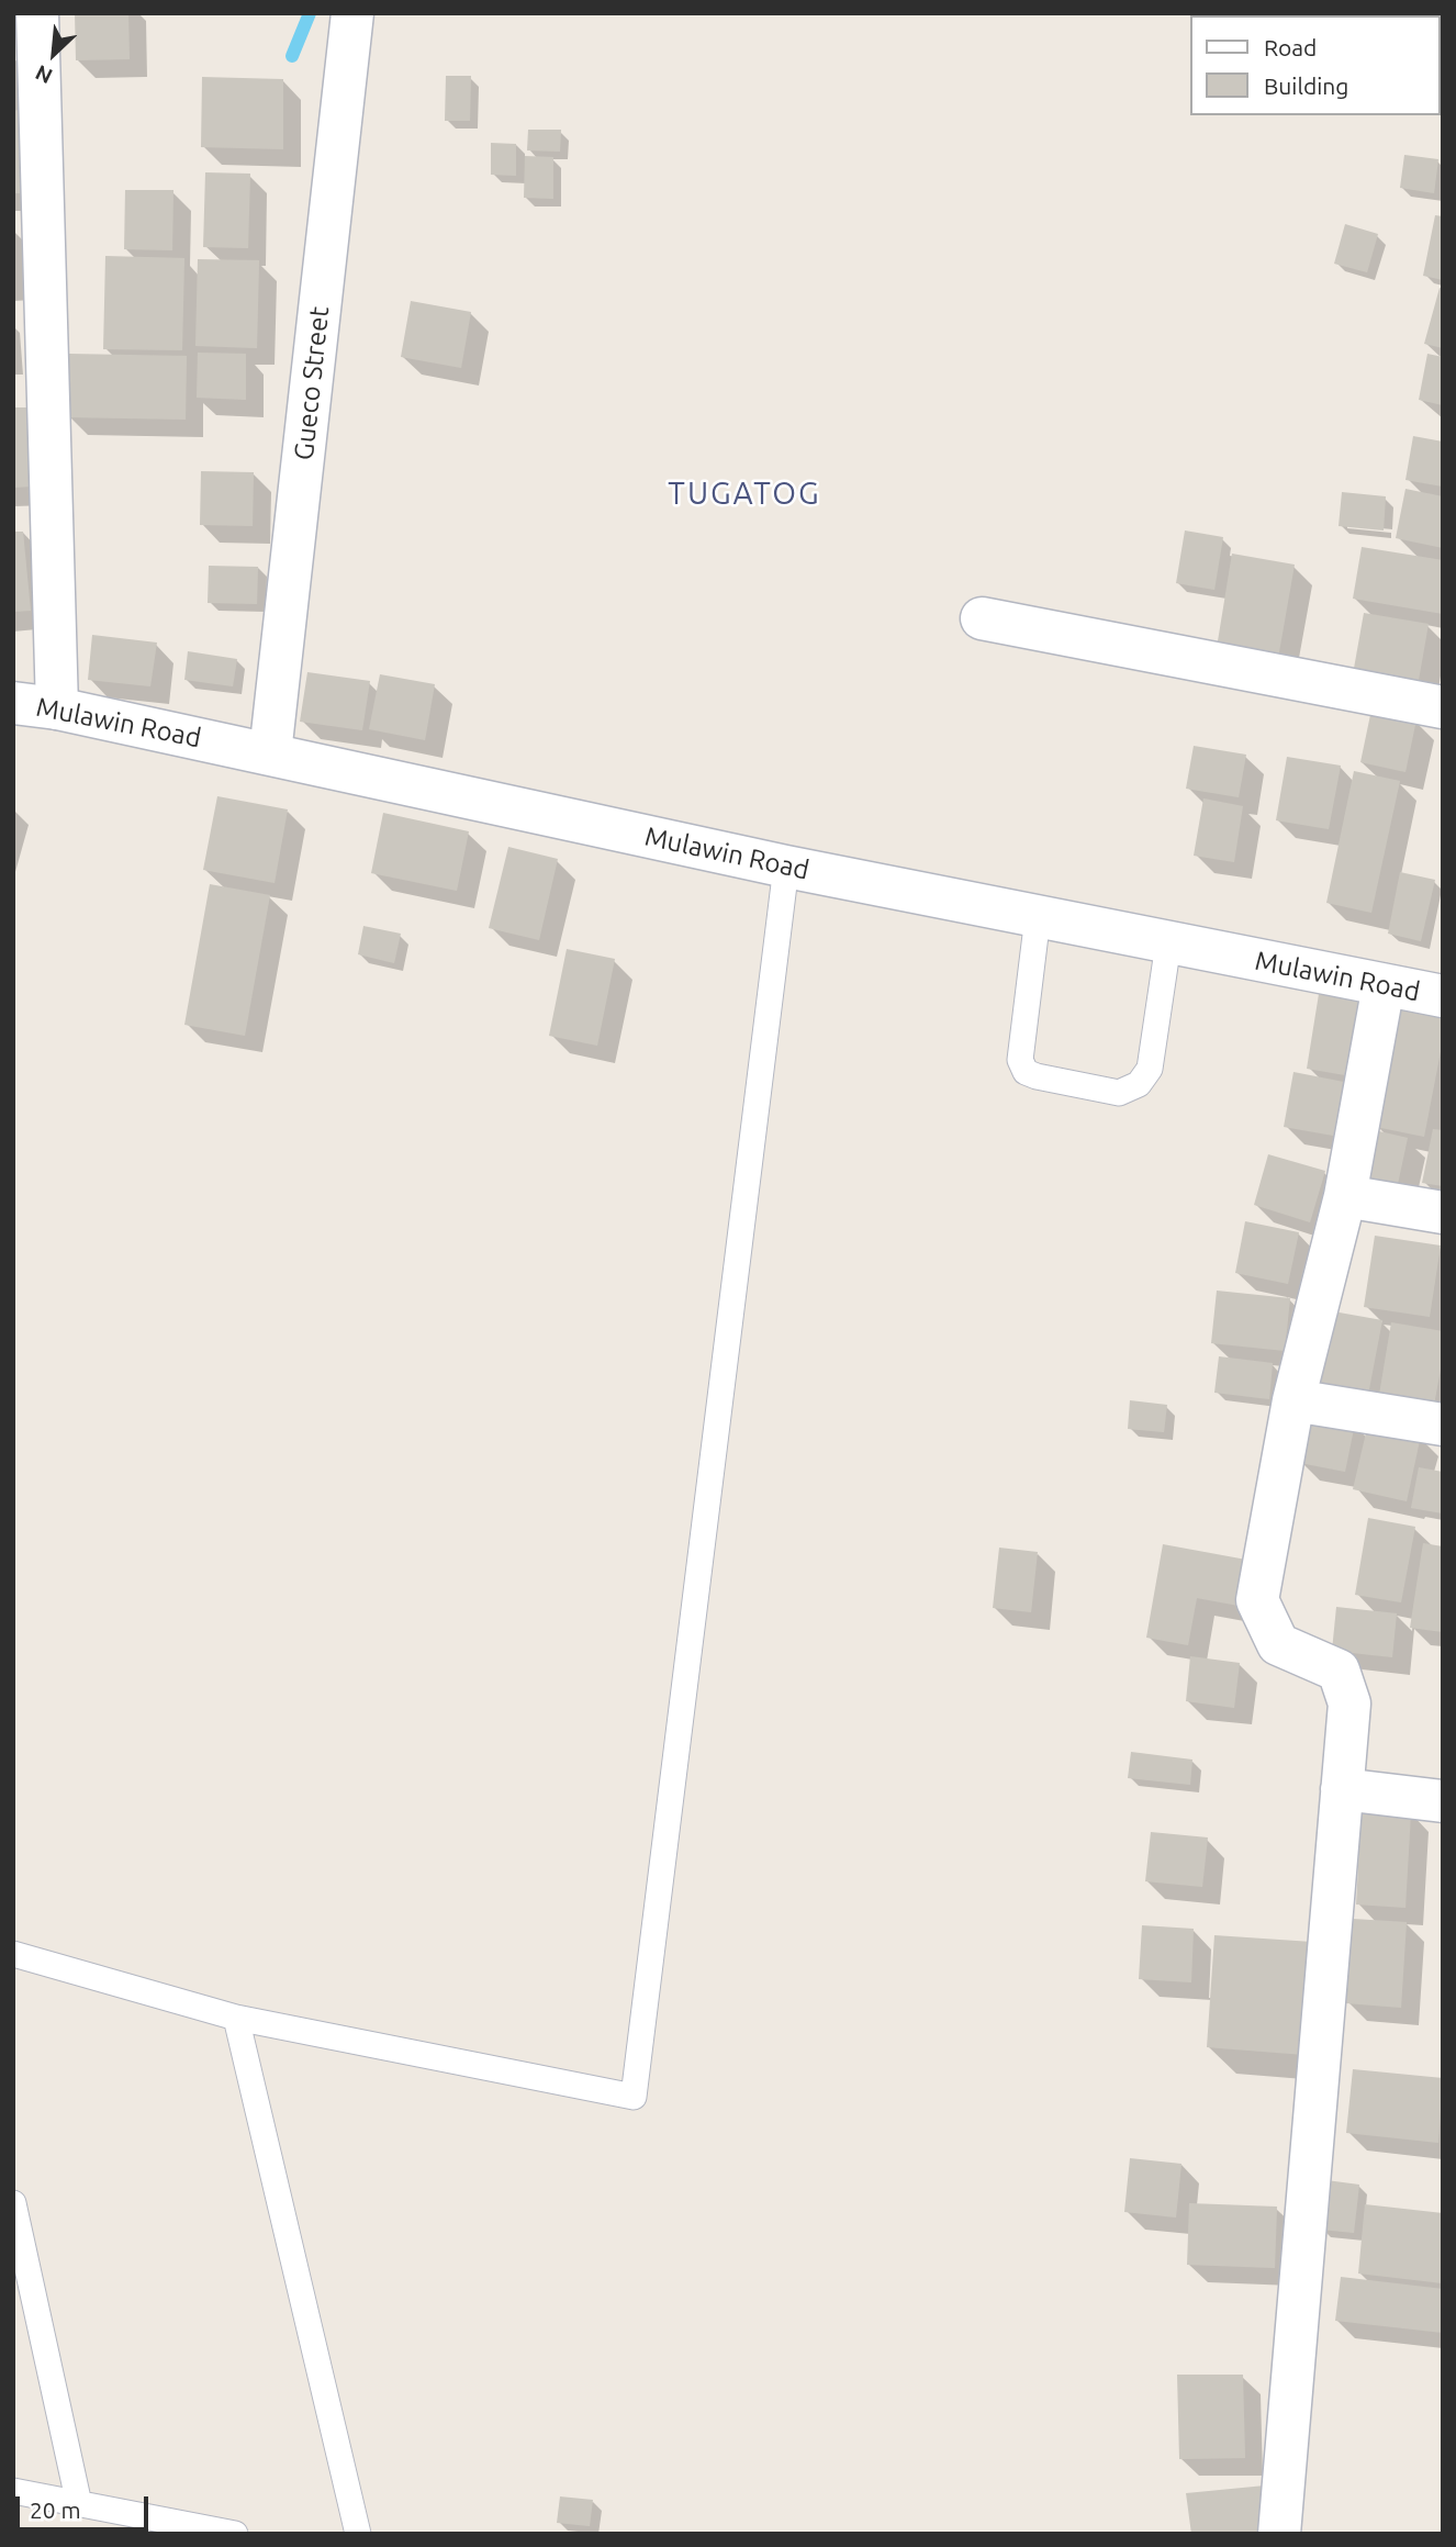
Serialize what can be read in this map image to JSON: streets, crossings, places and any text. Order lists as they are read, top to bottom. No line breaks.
{"streets":{"street":["Gueco Street","Mulawin Road"]},"crossings":[["Gueco Street","Mulawin Road"]],"districts":["TUGATOG"],"legend":["Road","Building"],"scale_bar":"20 m","north":"bottom left"}
